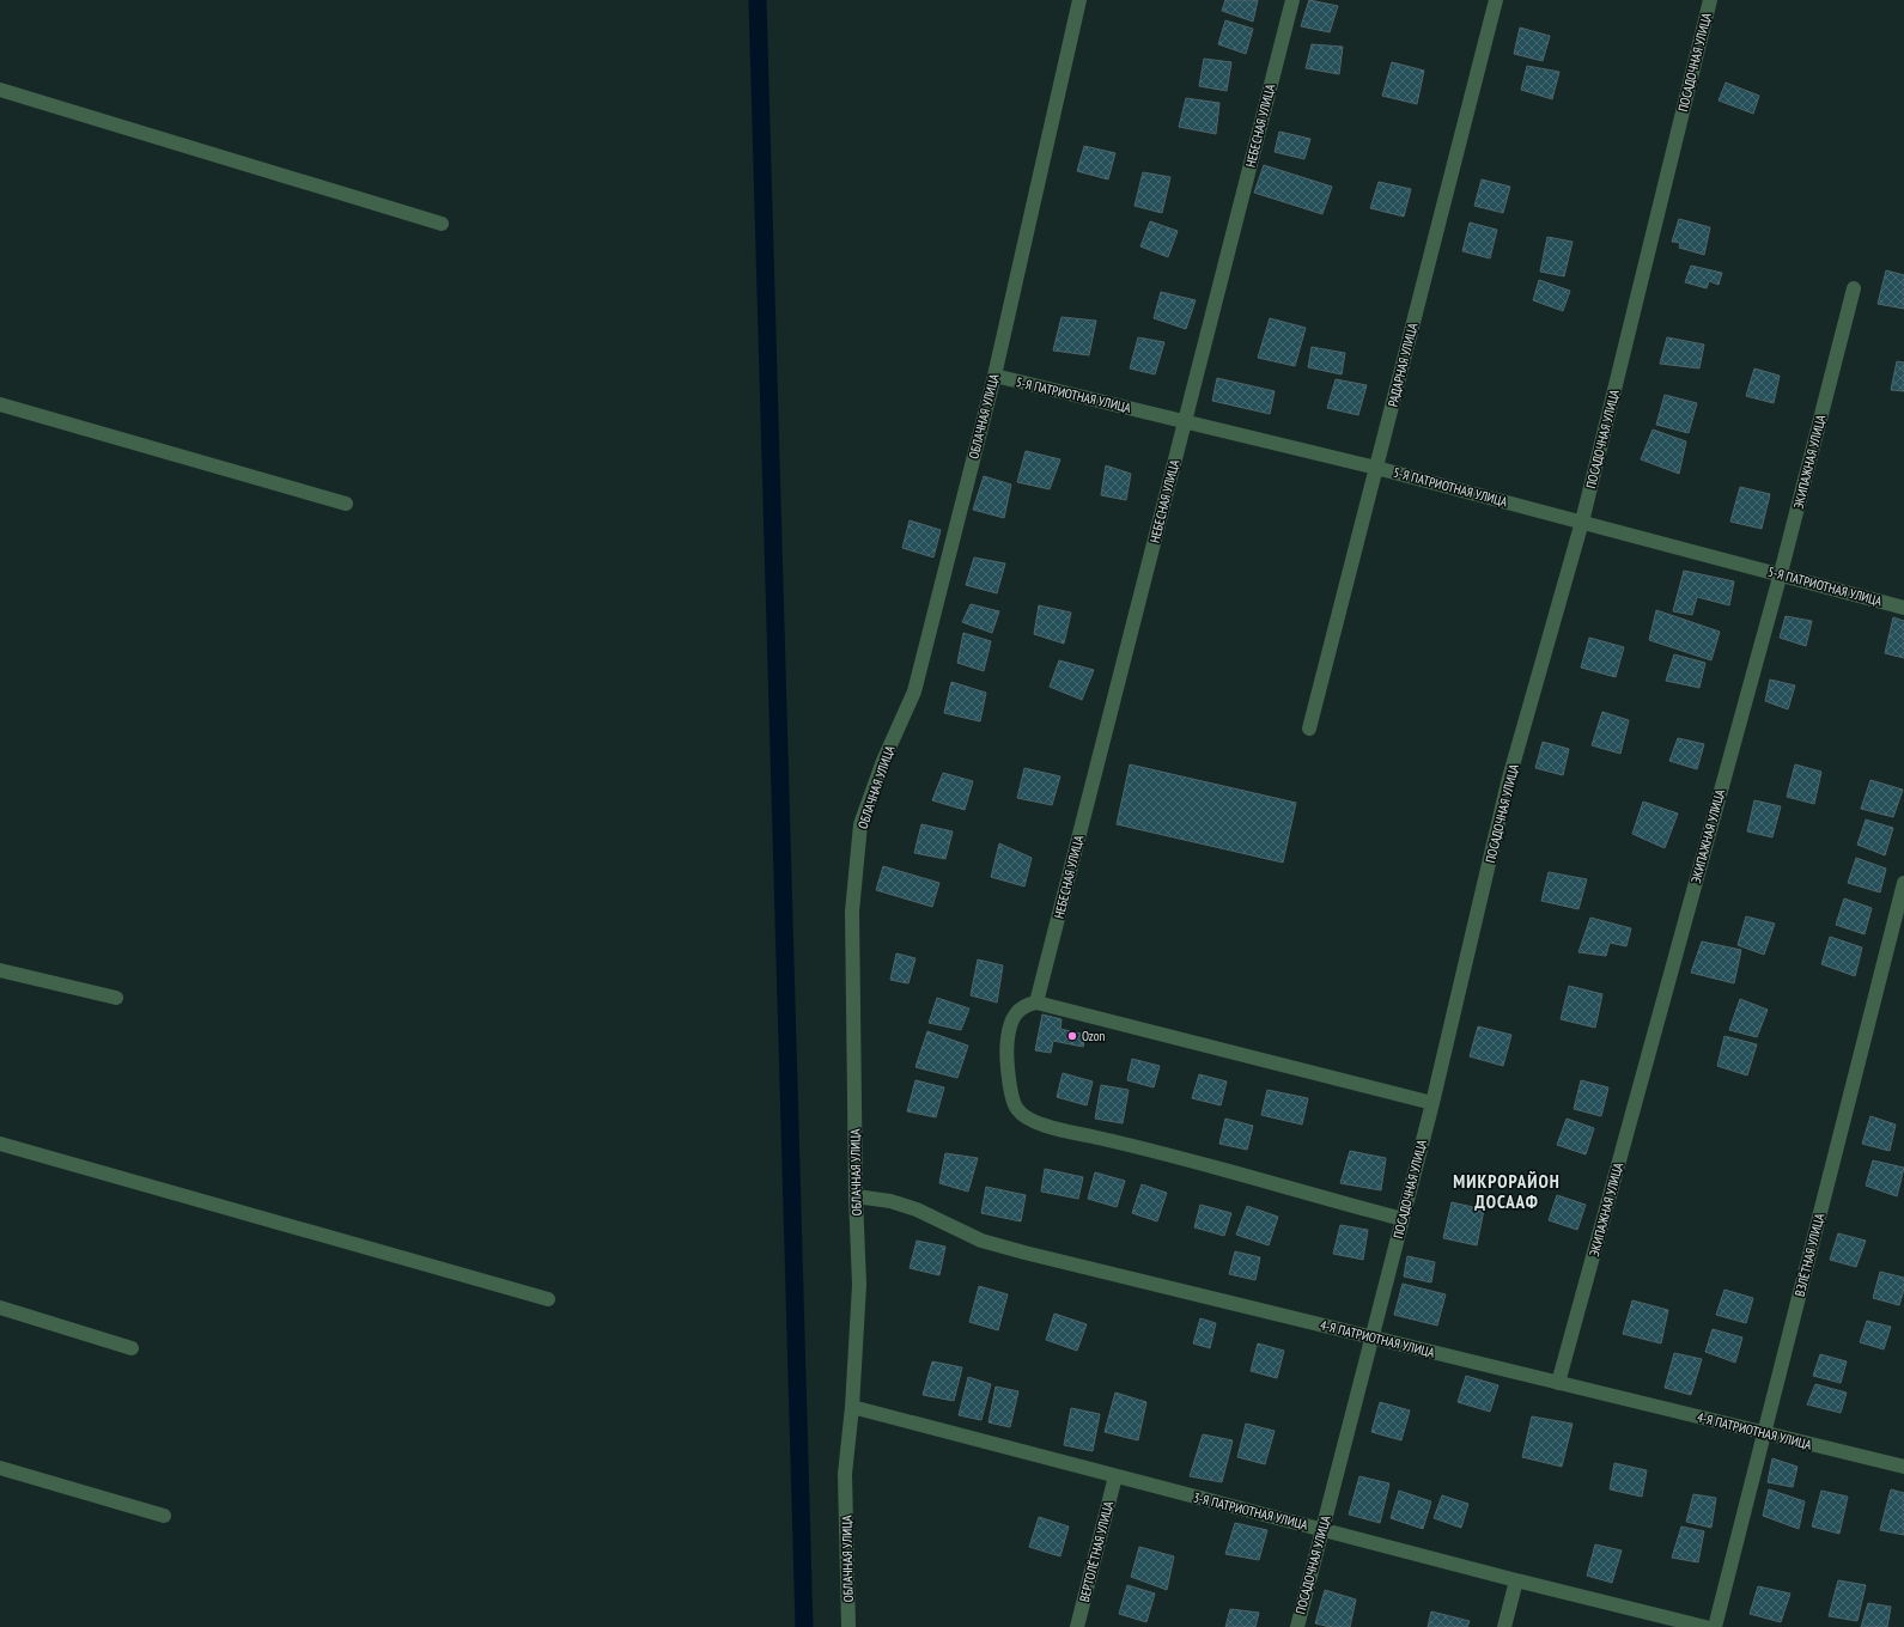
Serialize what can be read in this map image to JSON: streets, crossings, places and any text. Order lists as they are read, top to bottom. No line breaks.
{"streets":{"street":["ПОСАДОЧНАЯ УЛИЦА","НЕБЕСНАЯ УЛИЦА","РАДАРНАЯ УЛИЦА","5-Я ПАТРИОТНАЯ УЛИЦА","ОБЛАЧНАЯ УЛИЦА","ЭКИПАЖНАЯ УЛИЦА","ВЗЛЁТНАЯ УЛИЦА","4-Я ПАТРИОТНАЯ УЛИЦА","3-Я ПАТРИОТНАЯ УЛИЦА","ВЕРТОЛЁТНАЯ УЛИЦА"]},"crossings":[["ПОСАДОЧНАЯ УЛИЦА","5-Я ПАТРИОТНАЯ УЛИЦА"],["ПОСАДОЧНАЯ УЛИЦА","4-Я ПАТРИОТНАЯ УЛИЦА"],["ПОСАДОЧНАЯ УЛИЦА","3-Я ПАТРИОТНАЯ УЛИЦА"],["НЕБЕСНАЯ УЛИЦА","5-Я ПАТРИОТНАЯ УЛИЦА"],["РАДАРНАЯ УЛИЦА","5-Я ПАТРИОТНАЯ УЛИЦА"],["5-Я ПАТРИОТНАЯ УЛИЦА","ОБЛАЧНАЯ УЛИЦА"],["5-Я ПАТРИОТНАЯ УЛИЦА","ЭКИПАЖНАЯ УЛИЦА"],["ОБЛАЧНАЯ УЛИЦА","4-Я ПАТРИОТНАЯ УЛИЦА"],["ОБЛАЧНАЯ УЛИЦА","3-Я ПАТРИОТНАЯ УЛИЦА"],["ЭКИПАЖНАЯ УЛИЦА","4-Я ПАТРИОТНАЯ УЛИЦА"],["ВЗЛЁТНАЯ УЛИЦА","4-Я ПАТРИОТНАЯ УЛИЦА"],["3-Я ПАТРИОТНАЯ УЛИЦА","ВЕРТОЛЁТНАЯ УЛИЦА"]],"districts":["МИКРОРАЙОН ДОСААФ"],"places":["Ozon"]}
